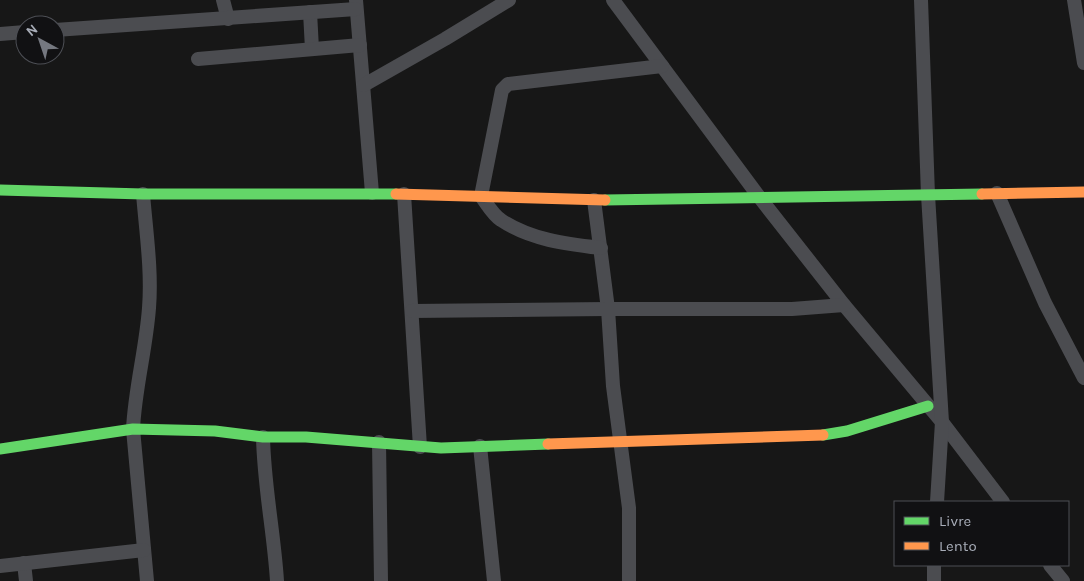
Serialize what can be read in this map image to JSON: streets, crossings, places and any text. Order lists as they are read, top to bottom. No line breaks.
{"legend":["Livre","Lento"],"north":"top left"}
